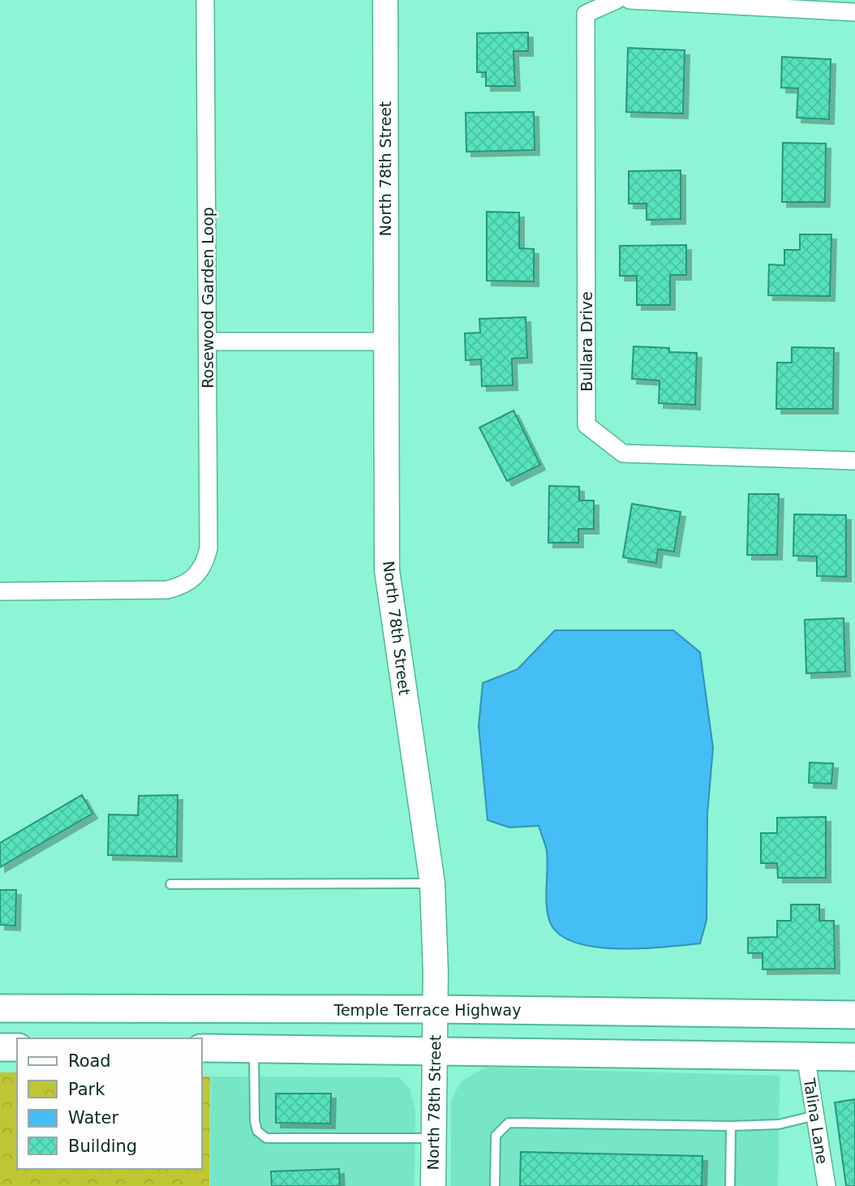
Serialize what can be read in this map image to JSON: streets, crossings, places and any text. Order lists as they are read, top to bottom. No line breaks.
{"streets":{"main road":["Temple Terrace Highway"],"street":["North 78th Street","Rosewood Garden Loop","Bullara Drive","Talina Lane"]},"crossings":[["North 78th Street","Temple Terrace Highway"]],"legend":["Road","Park","Water","Building"]}
